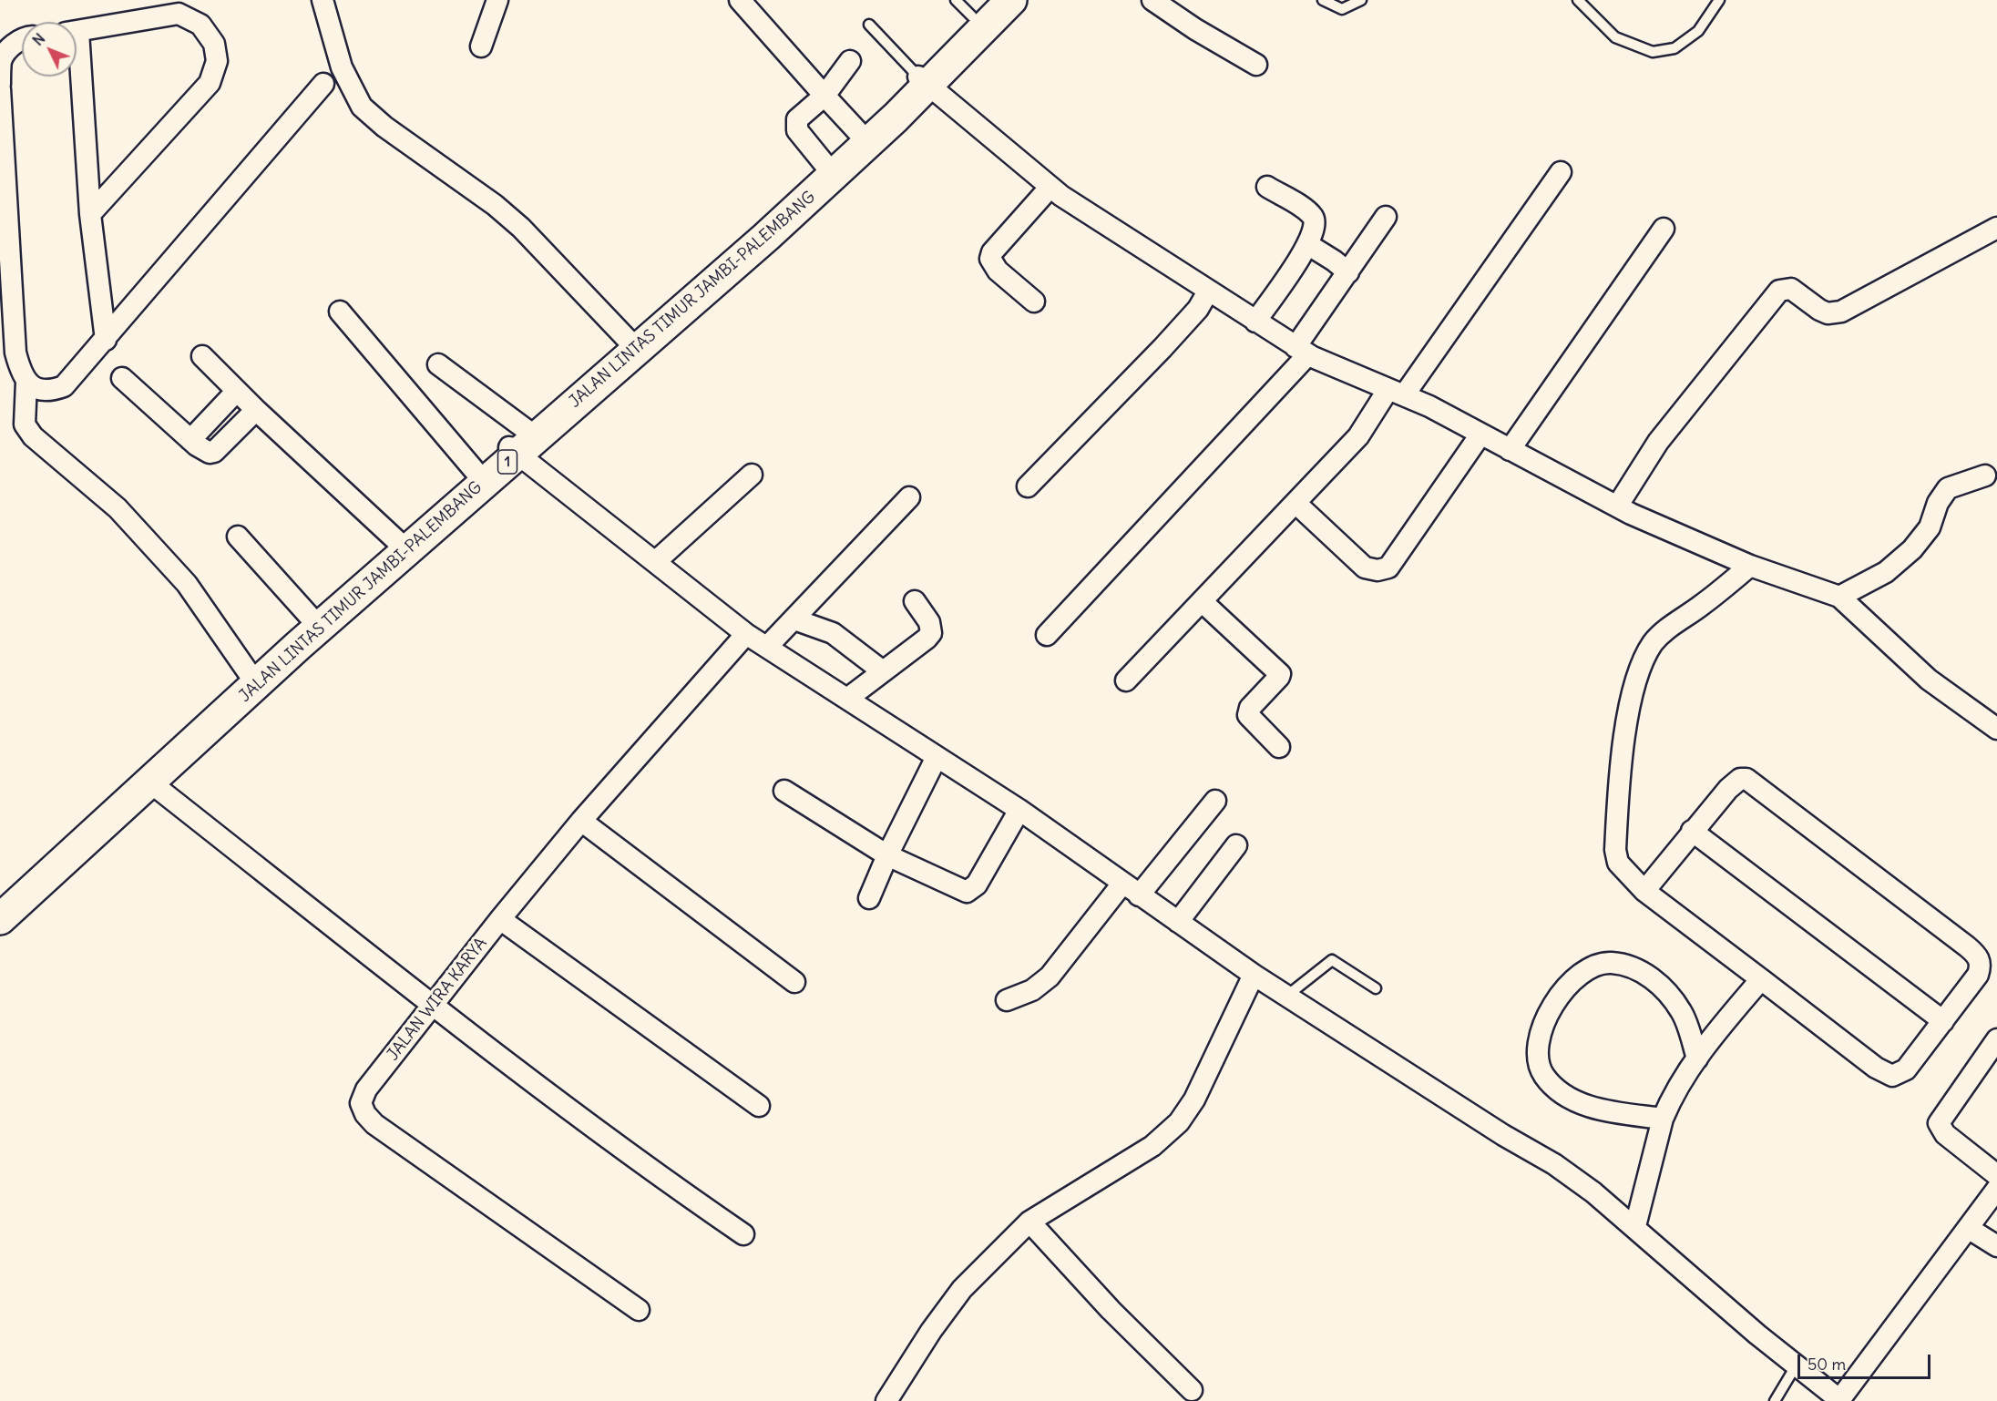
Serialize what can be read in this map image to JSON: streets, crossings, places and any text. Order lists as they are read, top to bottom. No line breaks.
{"streets":{"highway":["JALAN LINTAS TIMUR JAMBI-PALEMBANG","1"],"street":["JALAN WIRA KARYA"]},"scale_bar":"50 m","north":"top left"}
